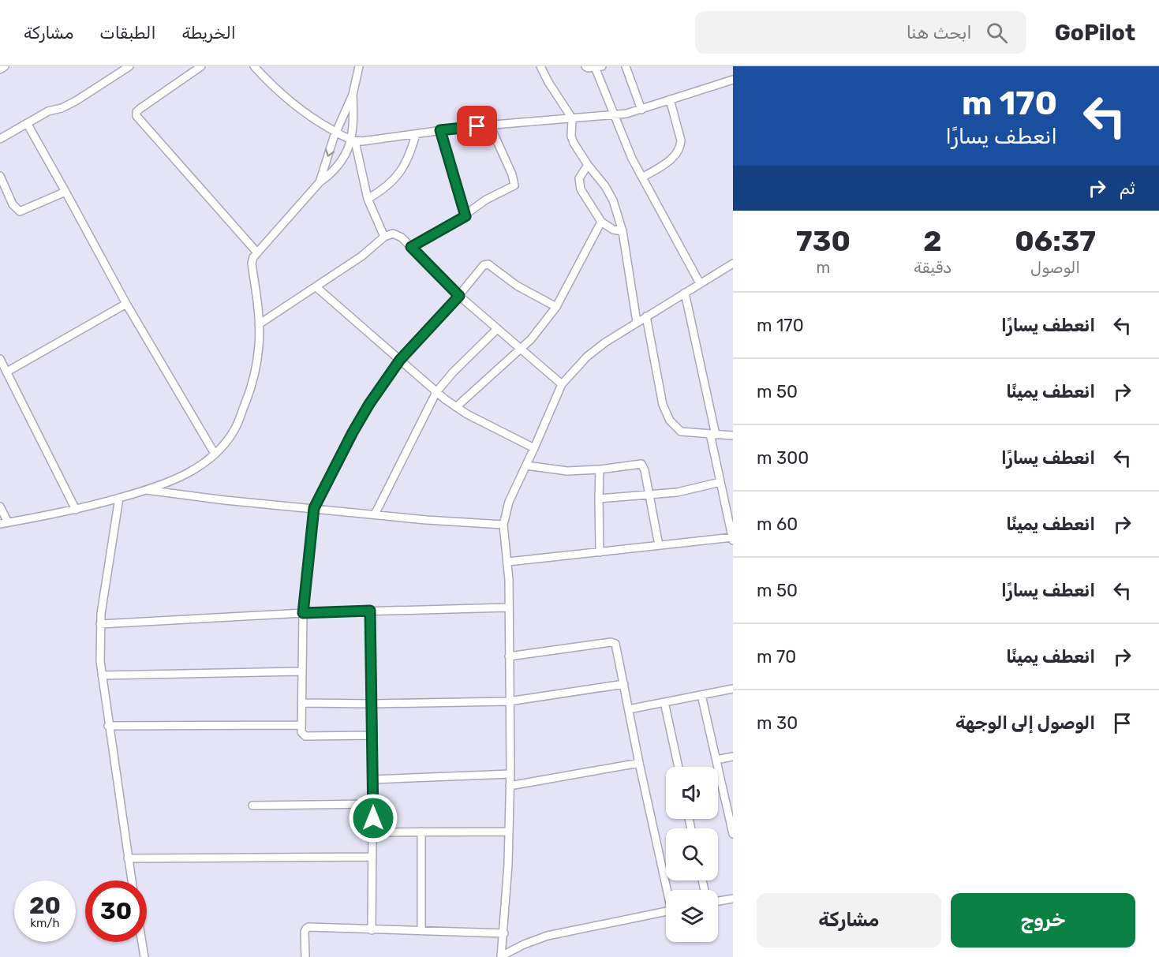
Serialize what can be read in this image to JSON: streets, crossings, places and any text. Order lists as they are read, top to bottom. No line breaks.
{"page":{"header":"GoPilot","search":"ابحث هنا","nav":["الخريطة","الطبقات","مشاركة"],"turn":["170 m","انعطف يسارًا"],"then":"ثم","eta":["06:37","الوصول","2","دقيقة","730","m"],"list":[{"name":"انعطف يسارًا","value":"170 m"},{"name":"انعطف يمينًا","value":"50 m"},{"name":"انعطف يسارًا","value":"300 m"},{"name":"انعطف يمينًا","value":"60 m"},{"name":"انعطف يسارًا","value":"50 m"},{"name":"انعطف يمينًا","value":"70 m"},{"name":"الوصول إلى الوجهة","value":"30 m"}],"speed":"20 km/h","limit":"30","buttons":["خروج","مشاركة"]}}
